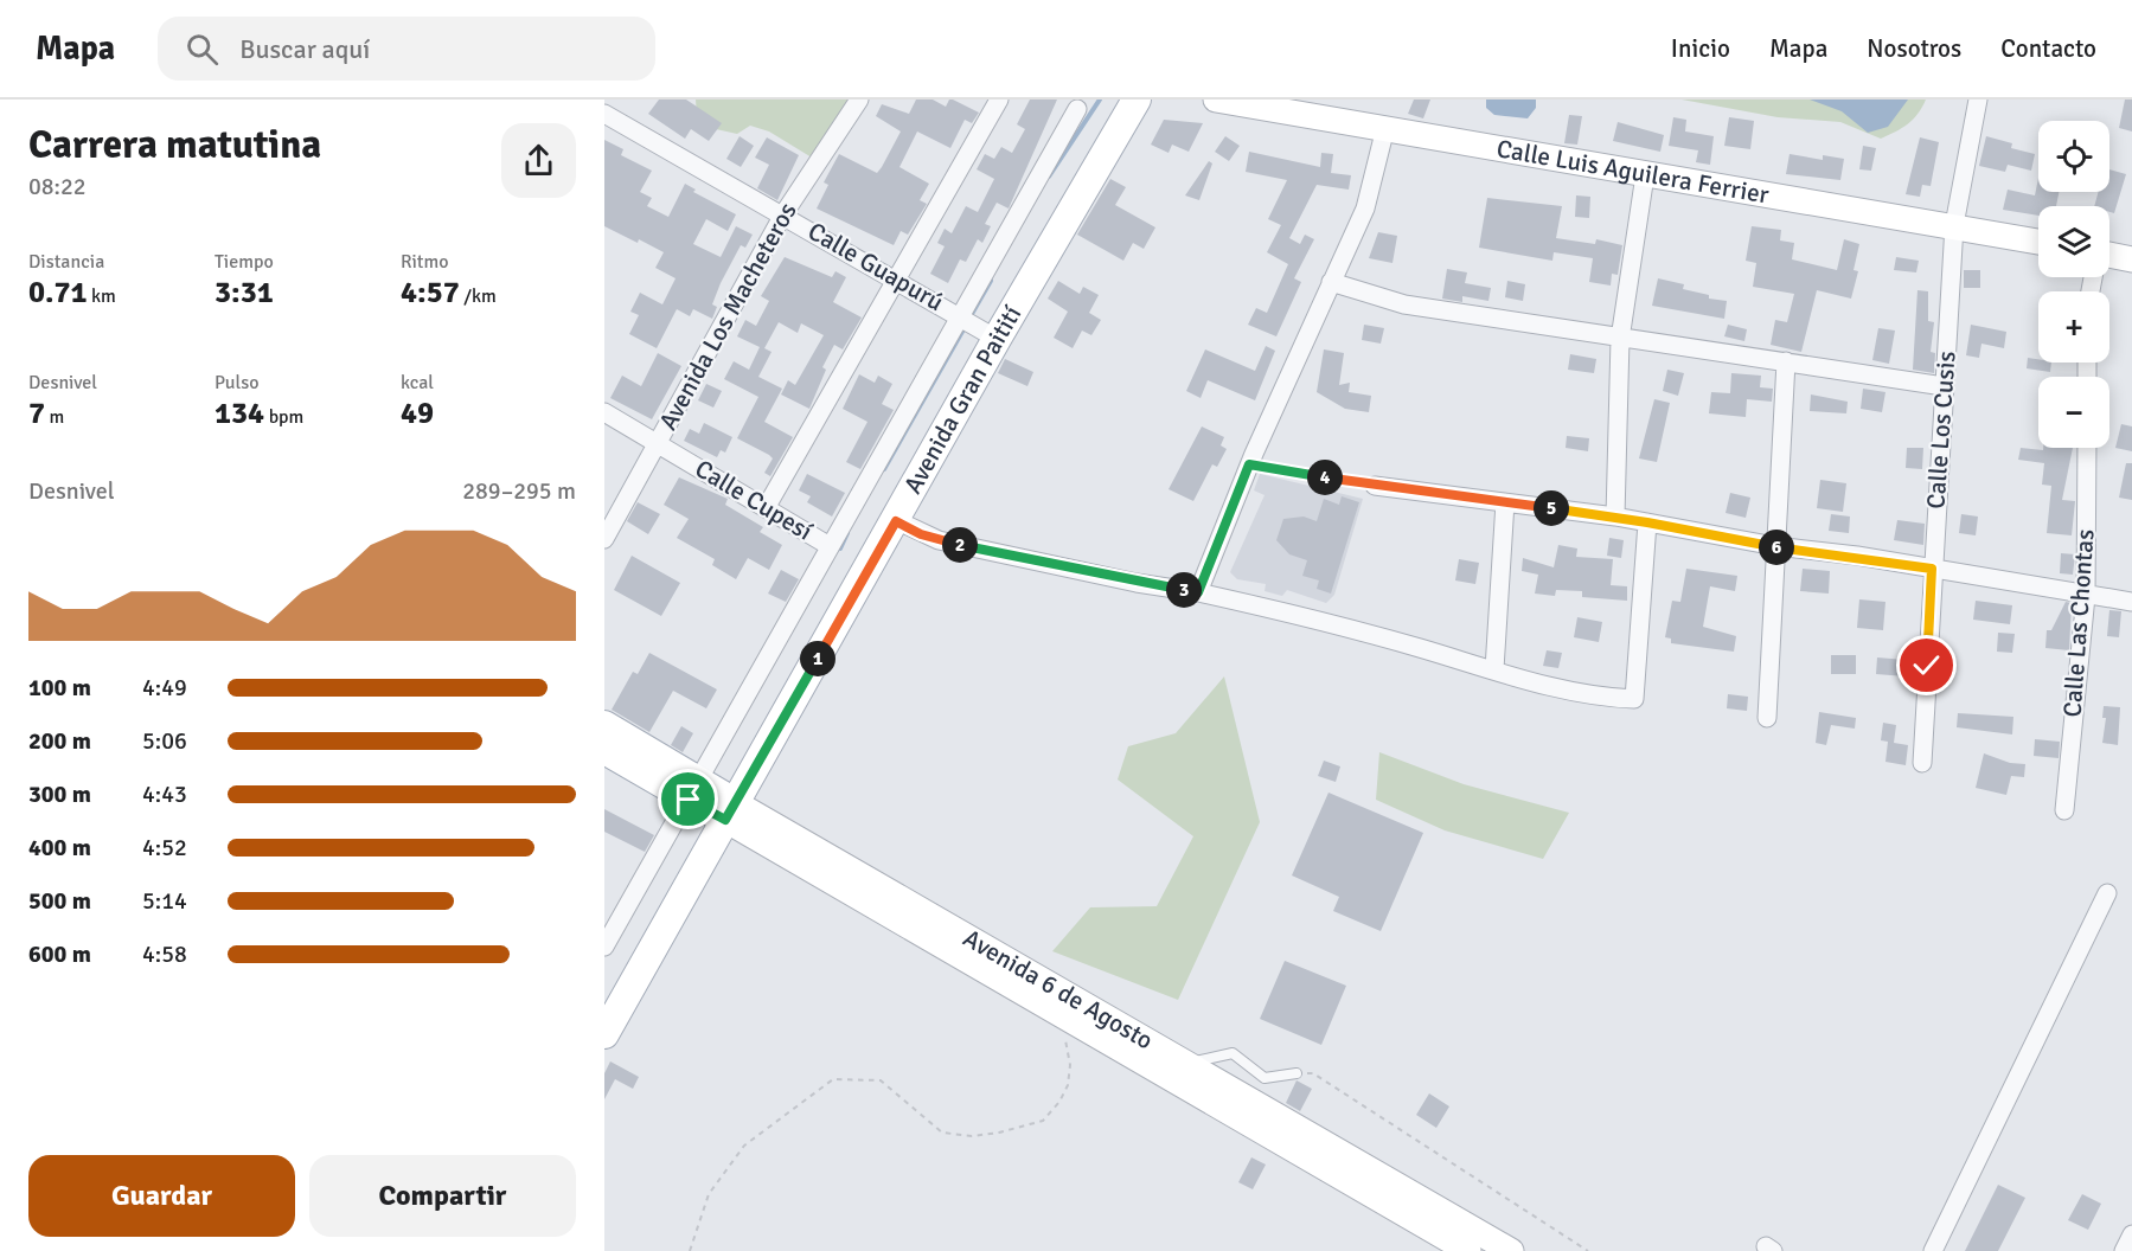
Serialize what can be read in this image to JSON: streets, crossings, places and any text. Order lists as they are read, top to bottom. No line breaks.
{"streets":{"main road":["Avenida Gran Paitití","Avenida 6 de Agosto"],"street":["Calle Luis Aguilera Ferrier","Calle Guapurú","Avenida Los Macheteros","Calle Los Cusis","Calle Cupesí","Calle Las Chontas"]},"crossings":[["Calle Luis Aguilera Ferrier","Calle Los Cusis"],["Calle Guapurú","Avenida Los Macheteros"],["Calle Guapurú","Avenida Gran Paitití"],["Avenida Los Macheteros","Calle Cupesí"],["Avenida Gran Paitití","Avenida 6 de Agosto"]],"page":{"header":"Mapa","search":"Buscar aquí","nav":["Inicio","Mapa","Nosotros","Contacto"],"heading":["Carrera matutina","08:22"],"map_buttons":["+","−"],"stats":[["Distancia","0.71 km"],["Tiempo","3:31"],["Ritmo","4:57 /km"],["Desnivel","7 m"],["Pulso","134 bpm"],["kcal","49"]],"pins":["4","5","2","6","3","1"],"chart":["Desnivel","289–295 m"],"list":[{"name":"100 m","note":"4:49"},{"name":"200 m","note":"5:06"},{"name":"300 m","note":"4:43"},{"name":"400 m","note":"4:52"},{"name":"500 m","note":"5:14"},{"name":"600 m","note":"4:58"}],"buttons":["Guardar","Compartir"]}}
